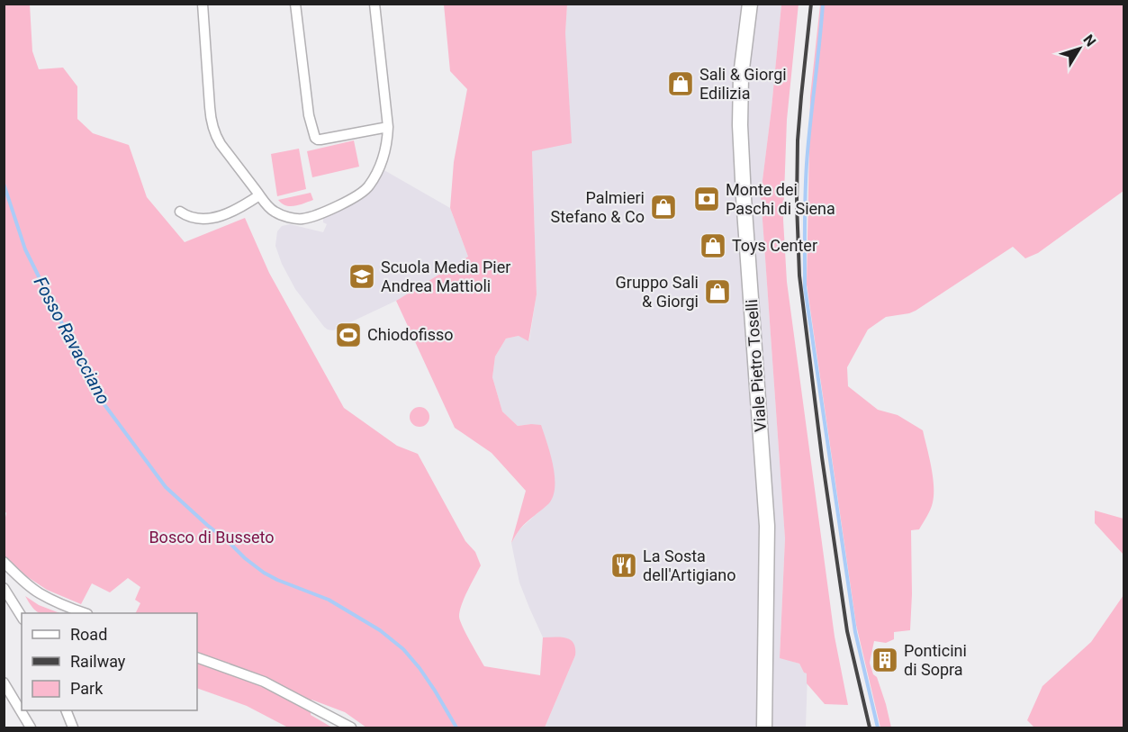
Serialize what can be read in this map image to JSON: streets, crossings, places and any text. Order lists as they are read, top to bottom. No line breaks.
{"streets":{"main road":["Viale Pietro Toselli"]},"water":["Fosso Ravacciano"],"parks":["Bosco di Busseto"],"places":{"shop":["Sali & Giorgi Edilizia","Palmieri Stefano & Co","Toys Center","Gruppo Sali & Giorgi"],"bank":["Monte dei Paschi di Siena"],"school or university":["Scuola Media Pier Andrea Mattioli"],"sports":["Chiodofisso"],"restaurant":["La Sosta dell'Artigiano"],"building":["Ponticini di Sopra"]},"legend":["Road","Railway","Park"],"north":"top right"}
